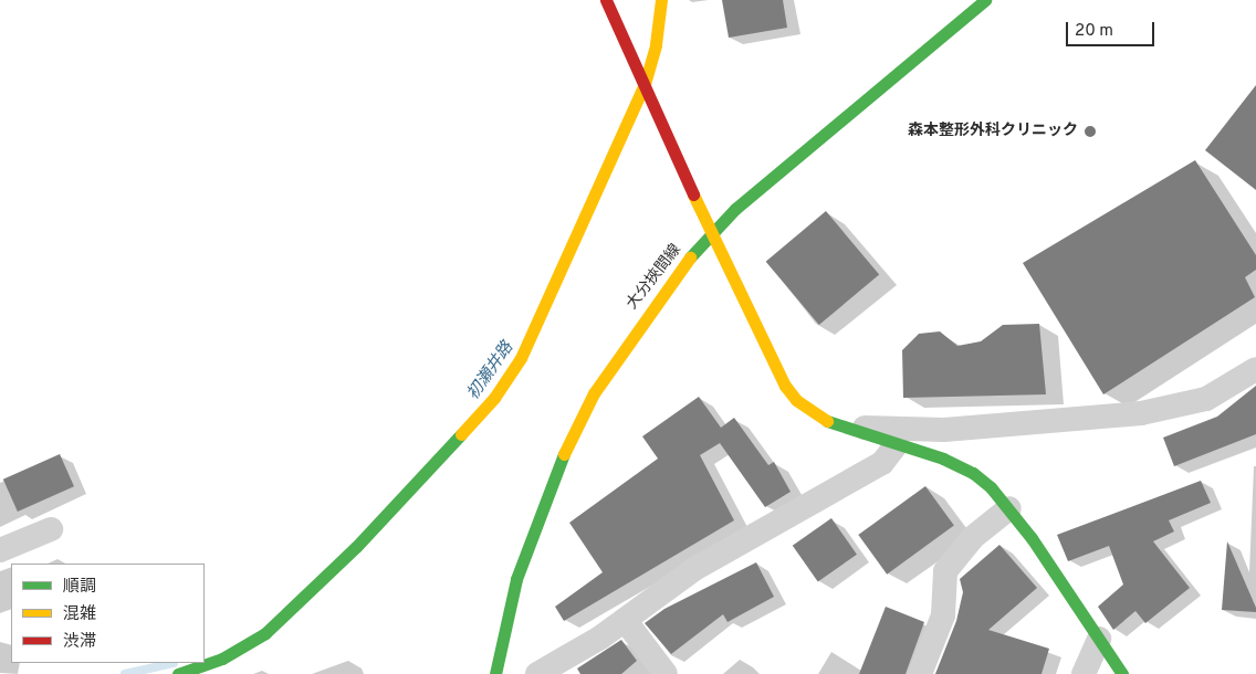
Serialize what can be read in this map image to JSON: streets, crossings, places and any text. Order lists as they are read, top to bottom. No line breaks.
{"streets":{"street":["大分挾間線"]},"water":["初瀬井路"],"places":["森本整形外科クリニック"],"legend":["順調","混雑","渋滞"],"scale_bar":"20 m"}
